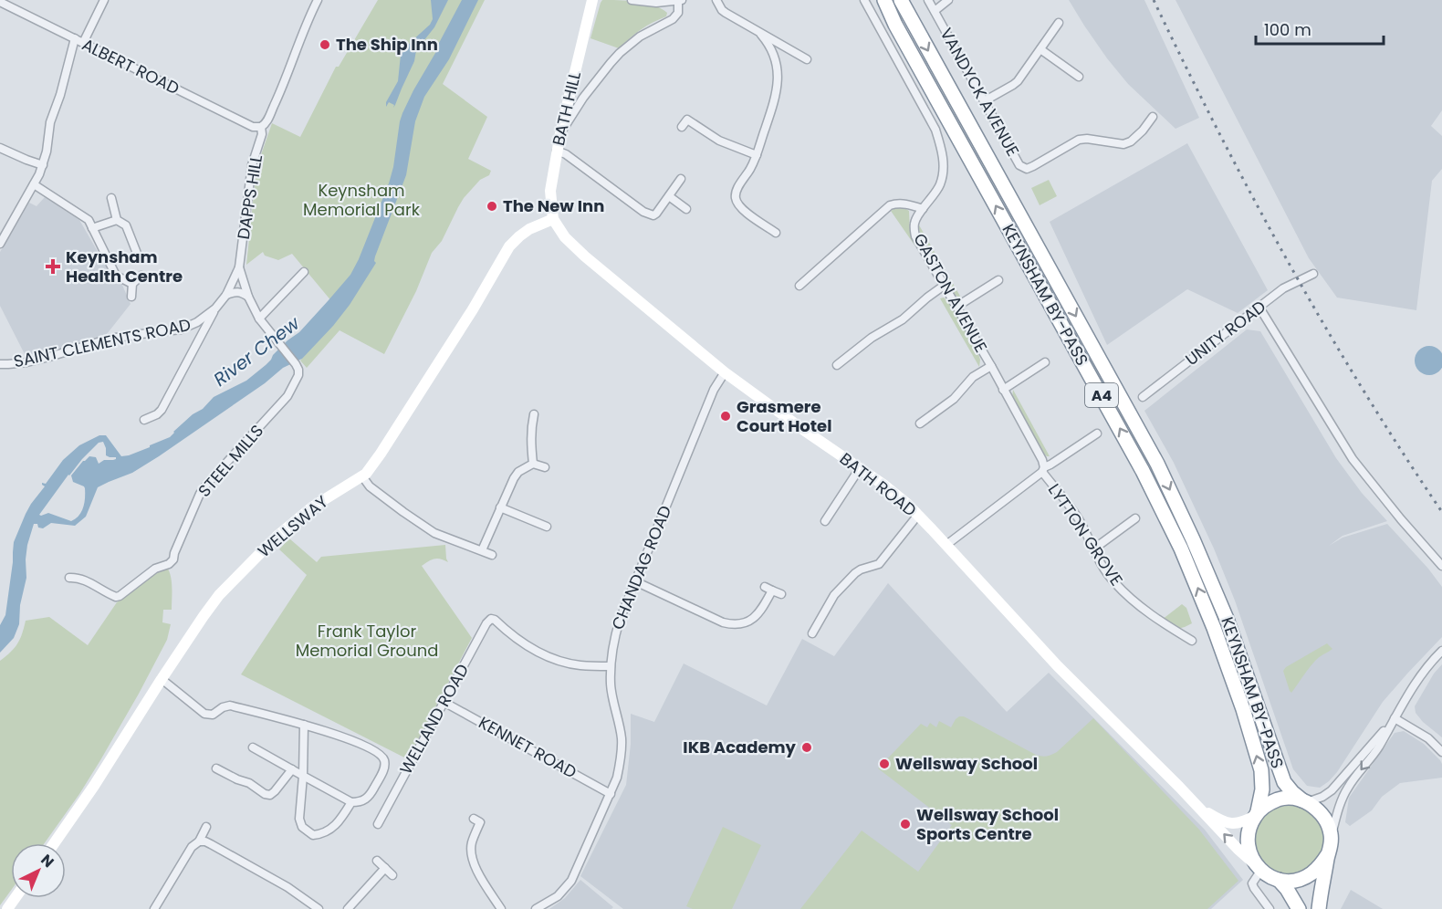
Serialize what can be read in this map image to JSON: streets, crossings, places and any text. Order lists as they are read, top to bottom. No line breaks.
{"streets":{"highway":["KEYNSHAM BY-PASS","A4"],"main road":["BATH HILL","BATH ROAD","WELLSWAY"],"street":["ALBERT ROAD","VANDYCK AVENUE","DAPPS HILL","GASTON AVENUE","UNITY ROAD","SAINT CLEMENTS ROAD","STEEL MILLS","LYTTON GROVE","CHANDAG ROAD","WELLAND ROAD","KENNET ROAD"]},"crossings":[["ALBERT ROAD","DAPPS HILL"],["BATH HILL","BATH ROAD"],["BATH HILL","WELLSWAY"],["DAPPS HILL","SAINT CLEMENTS ROAD"],["DAPPS HILL","STEEL MILLS"],["GASTON AVENUE","LYTTON GROVE"],["KEYNSHAM BY-PASS","A4"],["KEYNSHAM BY-PASS","BATH ROAD"],["A4","BATH ROAD"],["BATH ROAD","WELLSWAY"],["BATH ROAD","CHANDAG ROAD"],["CHANDAG ROAD","WELLAND ROAD"],["CHANDAG ROAD","KENNET ROAD"],["WELLAND ROAD","KENNET ROAD"]],"water":["River Chew"],"parks":["Keynsham Memorial Park","Frank Taylor Memorial Ground"],"places":{"other":["The Ship Inn","The New Inn","Grasmere Court Hotel","IKB Academy","Wellsway School","Wellsway School Sports Centre"],"health":["Keynsham Health Centre"]},"scale_bar":"100 m","north":"top right"}
